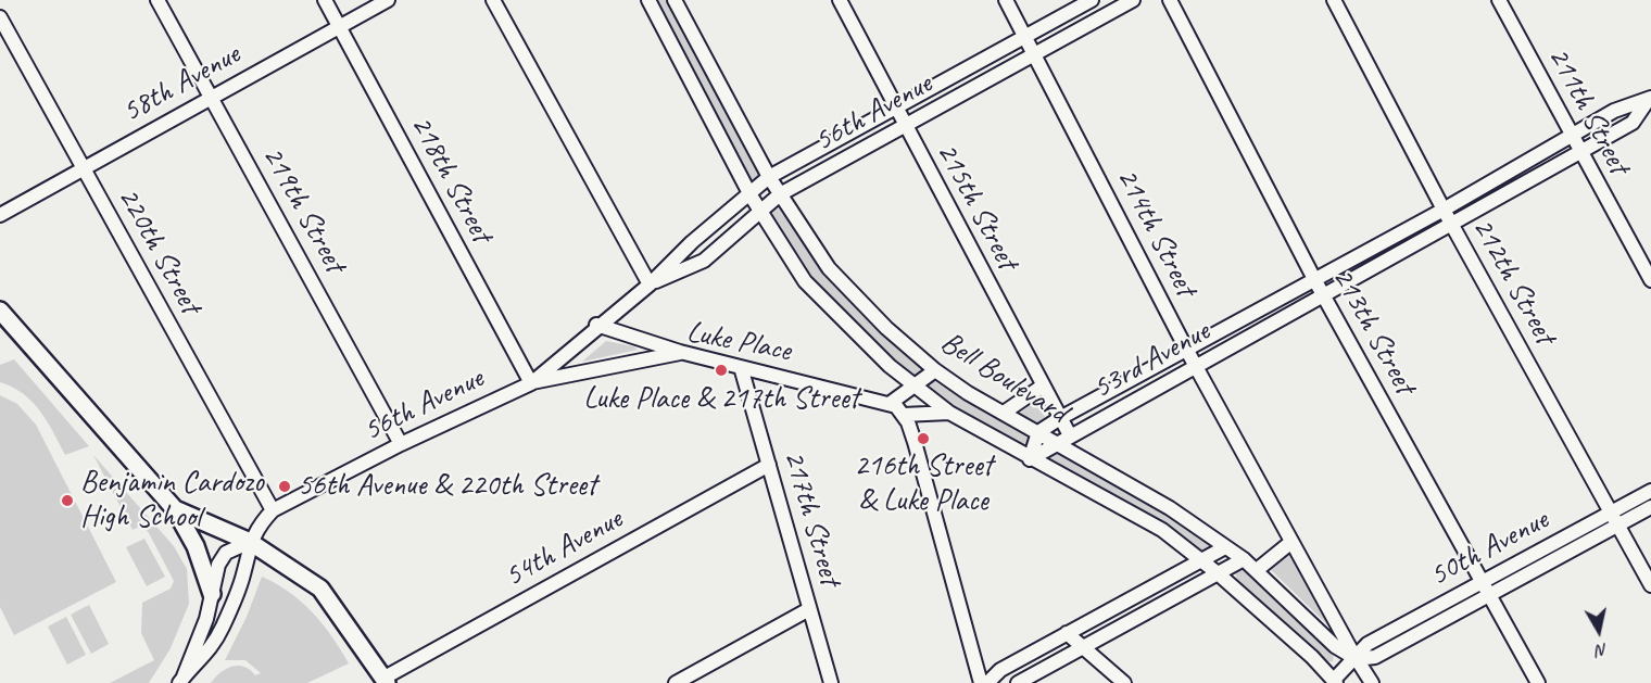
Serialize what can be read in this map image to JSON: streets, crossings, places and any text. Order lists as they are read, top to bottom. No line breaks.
{"streets":{"street":["58th Avenue","211th Street","56th Avenue","218th Street","215th Street","219th Street","214th Street","220th Street","212th Street","213th Street","Luke Place","53rd Avenue","Bell Boulevard","217th Street","54th Avenue","50th Avenue"]},"crossings":[["58th Avenue","218th Street"],["58th Avenue","219th Street"],["58th Avenue","220th Street"],["211th Street","53rd Avenue"],["56th Avenue","218th Street"],["56th Avenue","215th Street"],["56th Avenue","219th Street"],["56th Avenue","214th Street"],["56th Avenue","220th Street"],["56th Avenue","Luke Place"],["56th Avenue","Bell Boulevard"],["218th Street","Luke Place"],["215th Street","53rd Avenue"],["214th Street","53rd Avenue"],["214th Street","Bell Boulevard"],["214th Street","50th Avenue"],["212th Street","53rd Avenue"],["212th Street","50th Avenue"],["213th Street","53rd Avenue"],["213th Street","50th Avenue"],["Luke Place","217th Street"],["53rd Avenue","Bell Boulevard"],["Bell Boulevard","50th Avenue"],["217th Street","54th Avenue"]],"places":["Luke Place & 217th Street","216th Street & Luke Place","56th Avenue & 220th Street","Benjamin Cardozo High School"],"north":"bottom"}
